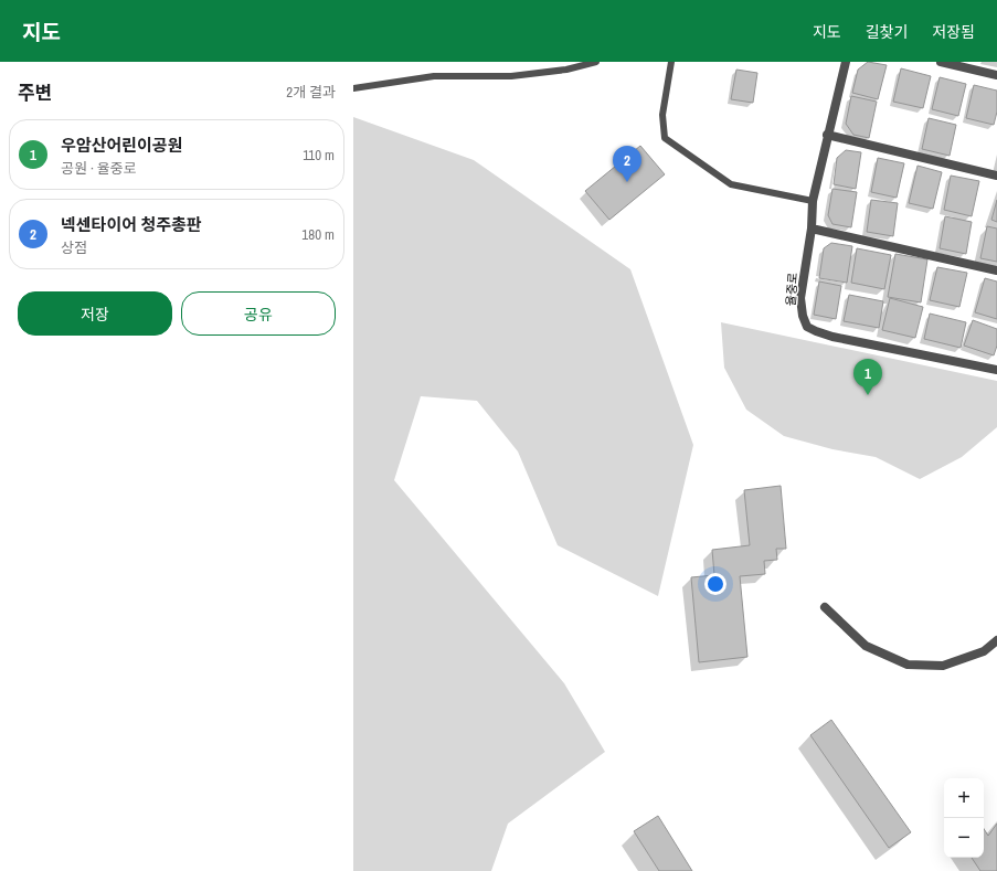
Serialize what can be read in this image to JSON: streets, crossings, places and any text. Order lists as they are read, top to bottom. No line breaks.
{"streets":{"street":["율중로"]},"page":{"header":"지도","nav":["지도","길찾기","저장됨"],"heading":["주변","2개 결과"],"list":[{"mark":"1","name":"우암산어린이공원","note":"공원 · 율중로","value":"110 m"},{"mark":"2","name":"넥센타이어 청주총판","note":"상점","value":"180 m"}],"pins":["2","1"],"buttons":["저장","공유"],"map_buttons":["+","−"]}}
